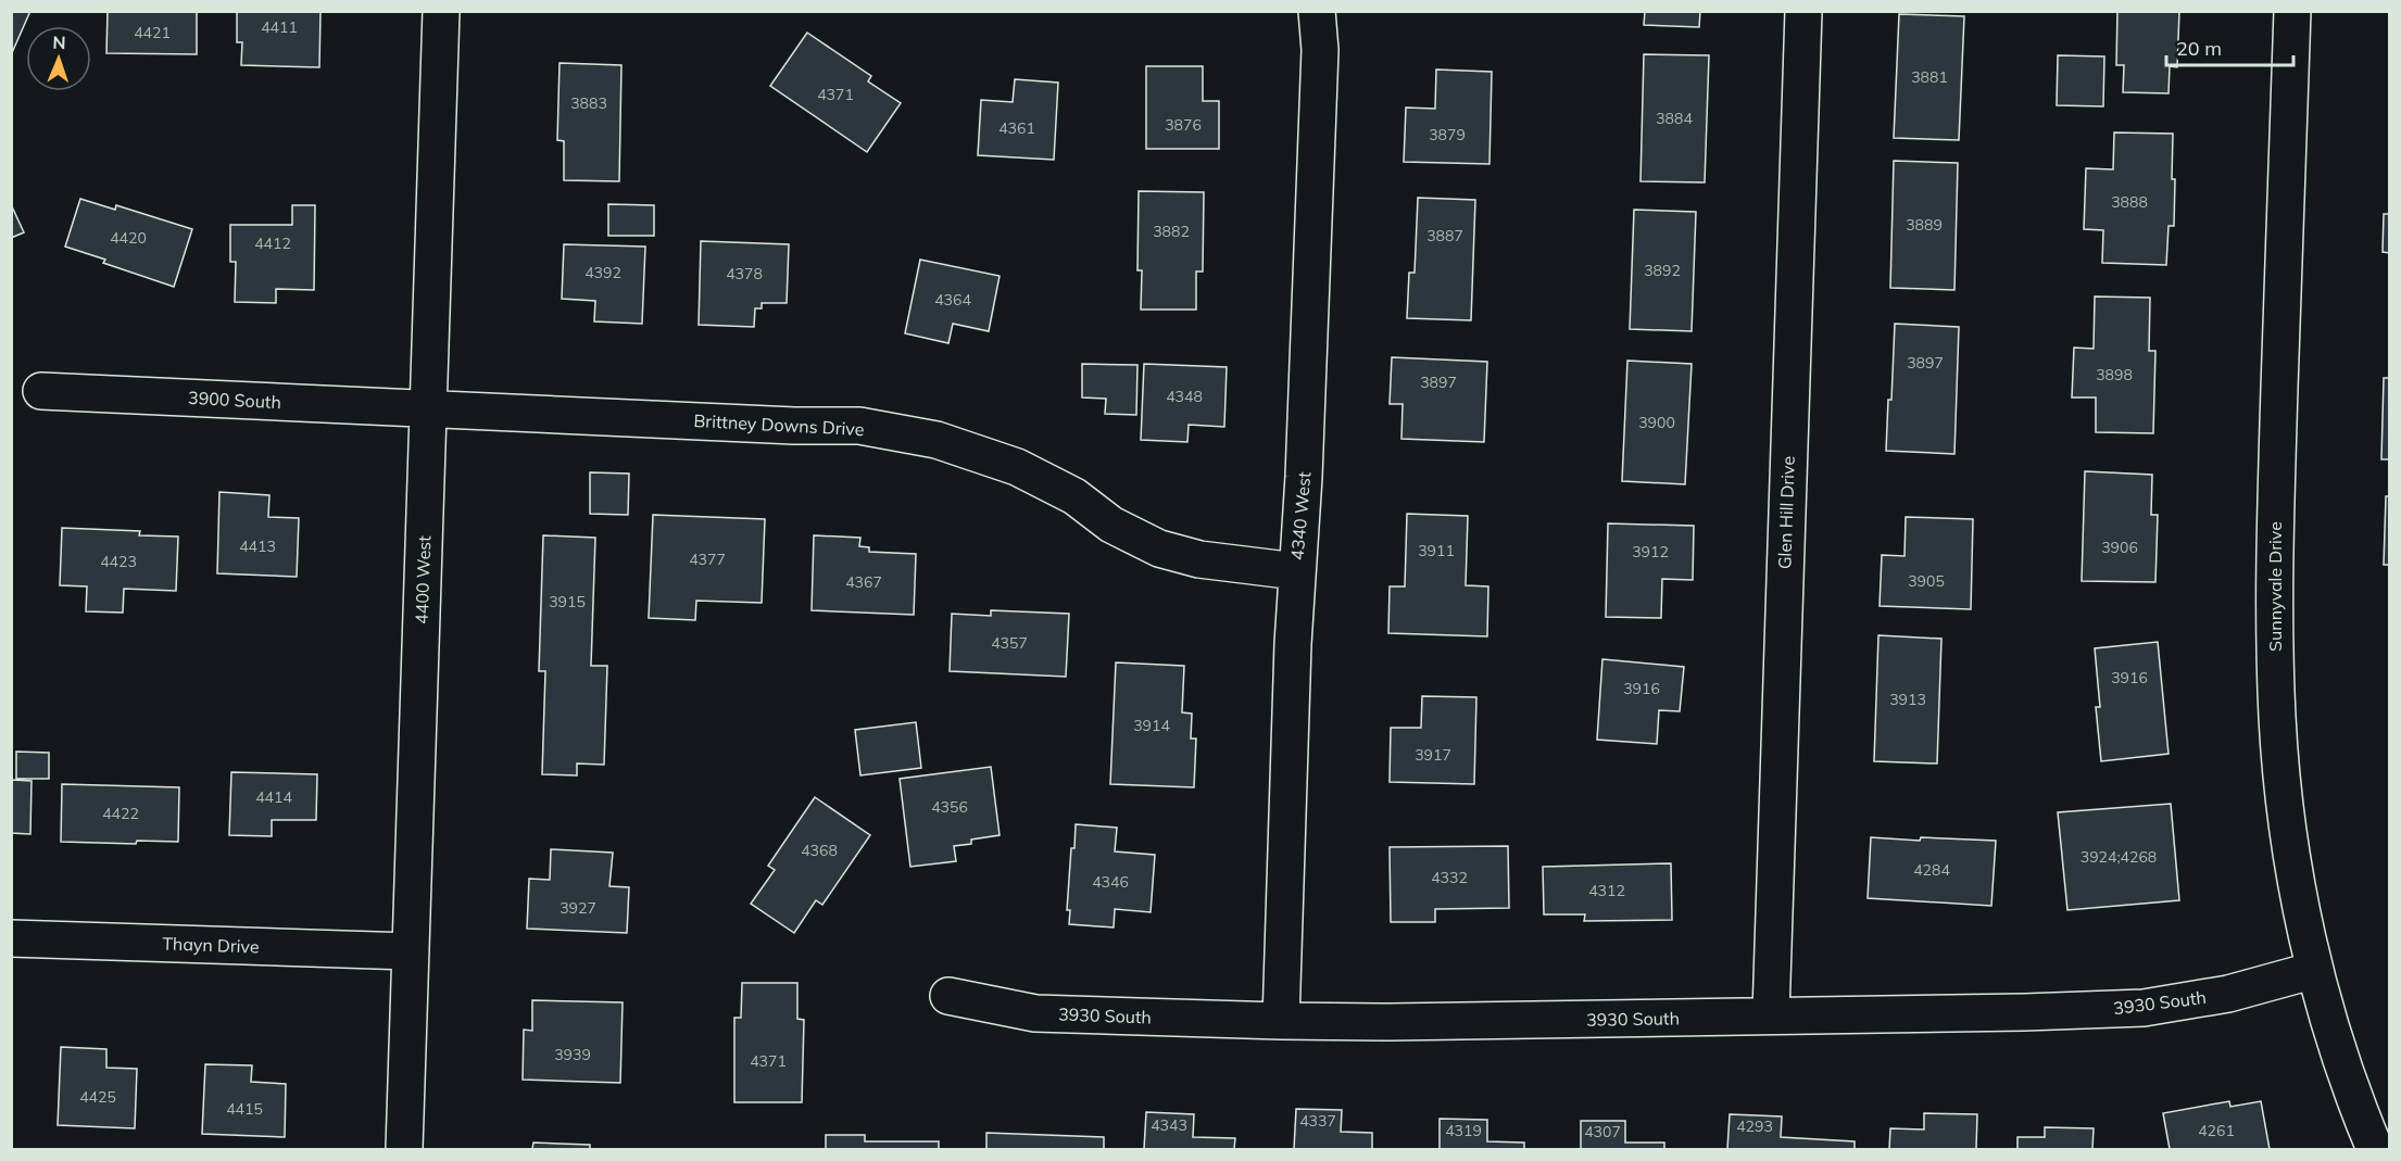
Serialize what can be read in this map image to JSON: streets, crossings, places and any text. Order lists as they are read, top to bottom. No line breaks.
{"streets":{"street":["3900 South","Brittney Downs Drive","Glen Hill Drive","4340 West","4400 West","Sunnyvale Drive","Thayn Drive","3930 South"]},"crossings":[["3900 South","Brittney Downs Drive"],["3900 South","4400 West"],["Brittney Downs Drive","4340 West"],["Brittney Downs Drive","4400 West"],["Glen Hill Drive","3930 South"],["4340 West","3930 South"],["4400 West","Thayn Drive"],["Sunnyvale Drive","3930 South"]],"house_numbers":["4411","4421","3881","4371","3883","3884","3876","4361","3879","3888","3889","3882","3887","4420","4412","3892","4392","4378","4364","3897","3898","3897","4348","3900","4413","3906","3911","3912","4377","4423","3905","4367","3915","4357","3916","3916","3913","3914","3917","4414","4356","4422","4368","3924;4268","4284","4332","4346","4312","3927","3939","4371","4425","4415","4337","4343","4293","4319","4261","4307"],"scale_bar":"20 m","north":"top"}
